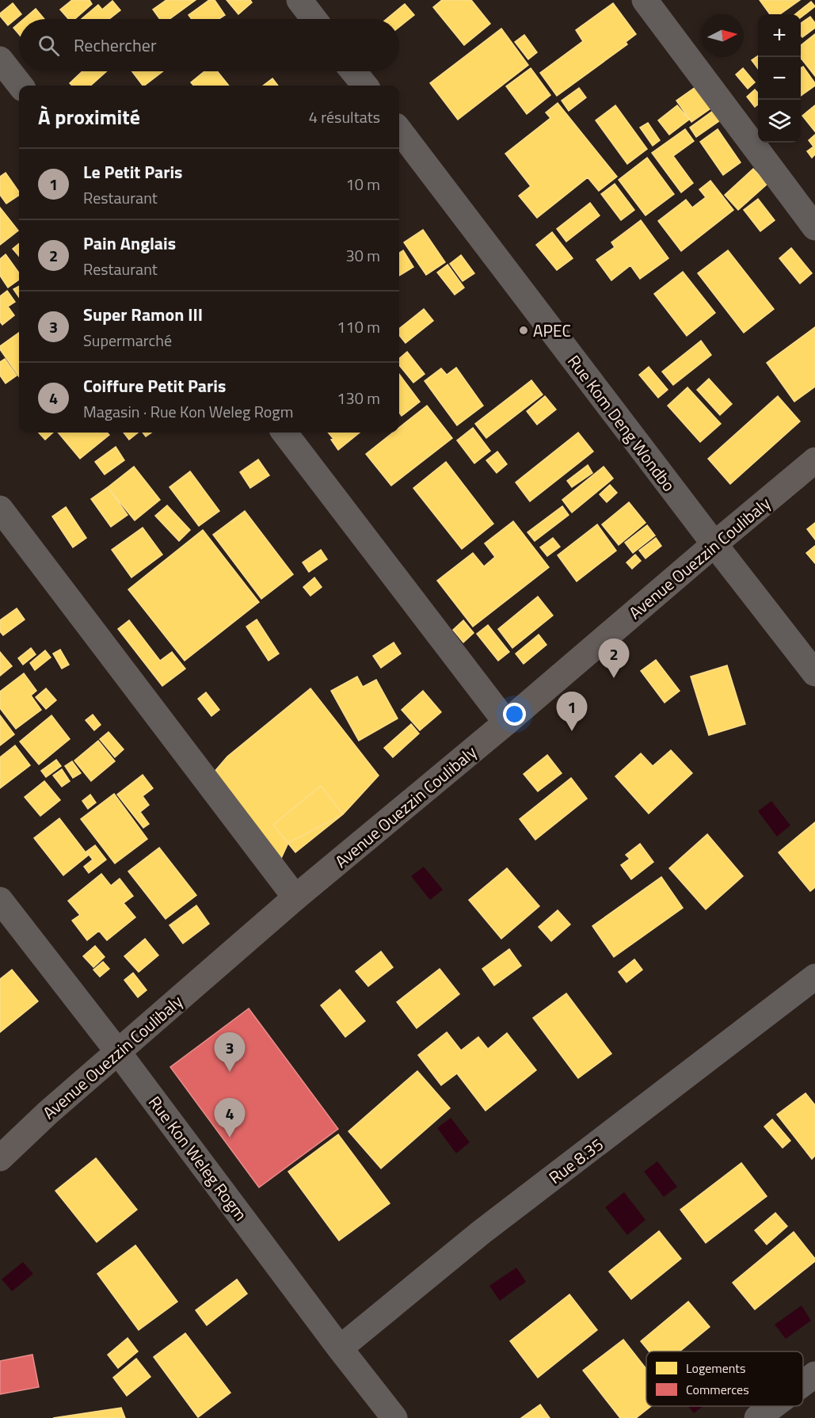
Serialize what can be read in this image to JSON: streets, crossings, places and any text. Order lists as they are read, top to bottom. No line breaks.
{"streets":{"main road":["Avenue Ouezzin Coulibaly"],"street":["Rue Kom Deng Wondbo","Rue Kon Weleg Rogm","Rue 8.35"]},"crossings":[["Rue Kom Deng Wondbo","Avenue Ouezzin Coulibaly"],["Avenue Ouezzin Coulibaly","Rue Kon Weleg Rogm"],["Rue Kon Weleg Rogm","Rue 8.35"]],"places":["APEC"],"legend":["Logements","Commerces"],"north":"right","page":{"map_buttons":["+","−"],"search":"Rechercher","heading":["À proximité","4 résultats"],"list":[{"mark":"1","name":"Le Petit Paris","note":"Restaurant","value":"10 m"},{"mark":"2","name":"Pain Anglais","note":"Restaurant","value":"30 m"},{"mark":"3","name":"Super Ramon III","note":"Supermarché","value":"110 m"},{"mark":"4","name":"Coiffure Petit Paris","note":"Magasin · Rue Kon Weleg Rogm","value":"130 m"}],"pins":["2","1","3","4"]}}
